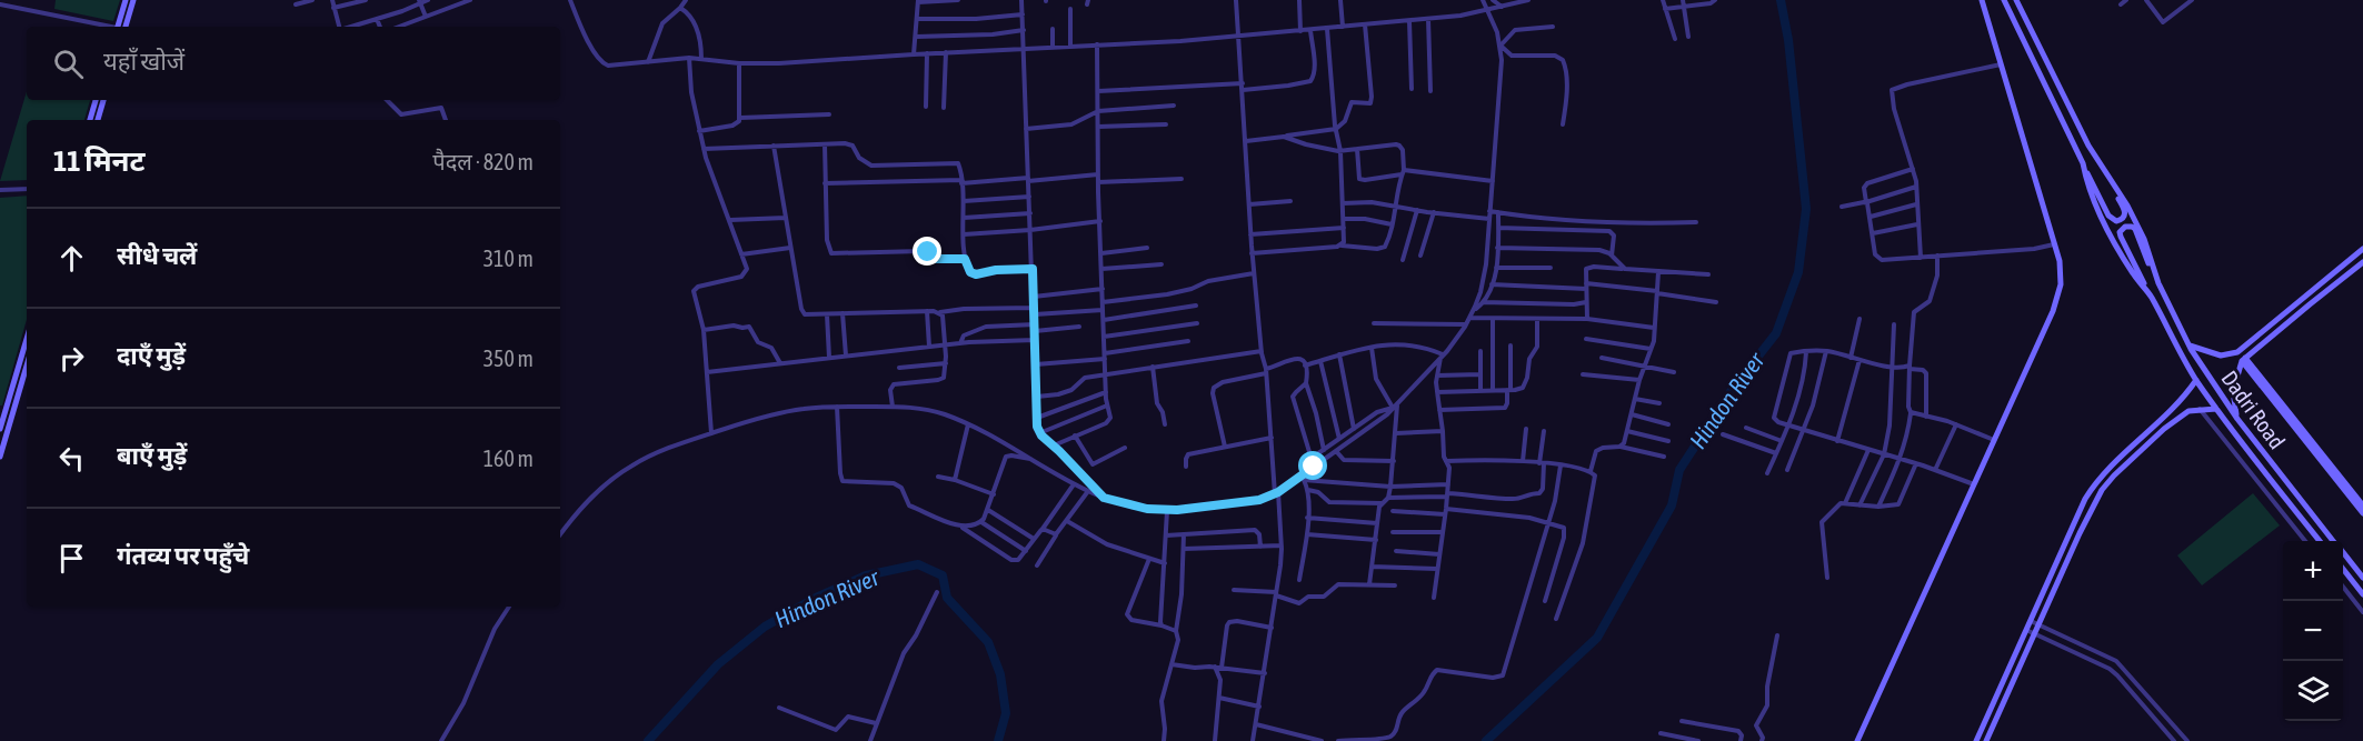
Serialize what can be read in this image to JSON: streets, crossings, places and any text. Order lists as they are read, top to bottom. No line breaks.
{"streets":{"street":["Dadri Road"]},"water":["Hindon River"],"page":{"search":"यहाँ खोजें","heading":["11 मिनट","पैदल · 820 m"],"list":[["सीधे चलें","310 m"],["दाएँ मुड़ें","350 m"],["बाएँ मुड़ें","160 m"],"गंतव्य पर पहुँचे"],"map_buttons":["+","−"]}}
